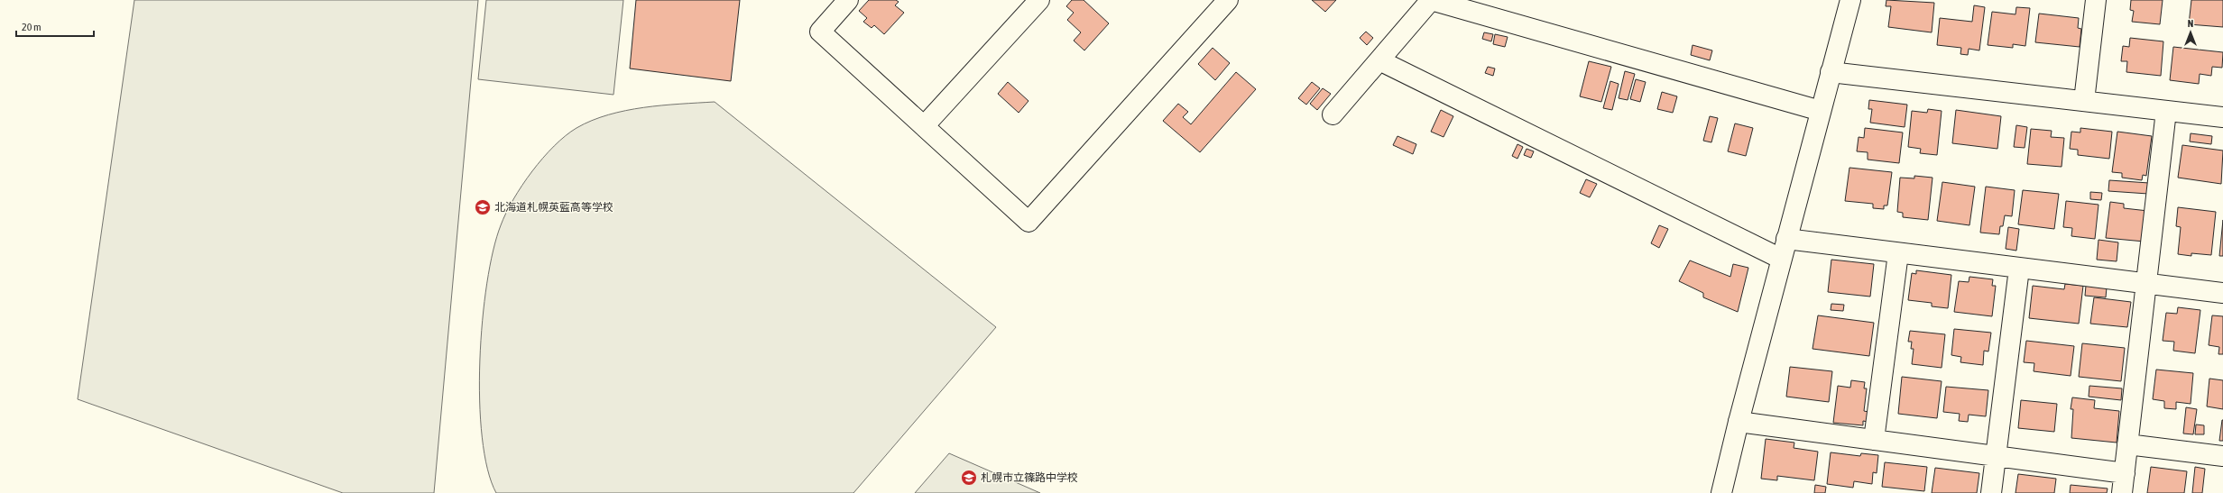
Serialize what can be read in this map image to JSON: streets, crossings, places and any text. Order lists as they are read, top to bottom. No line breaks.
{"places":{"school or university":["北海道札幌英藍高等学校","札幌市立篠路中学校"]},"scale_bar":"20 m","north":"top"}
